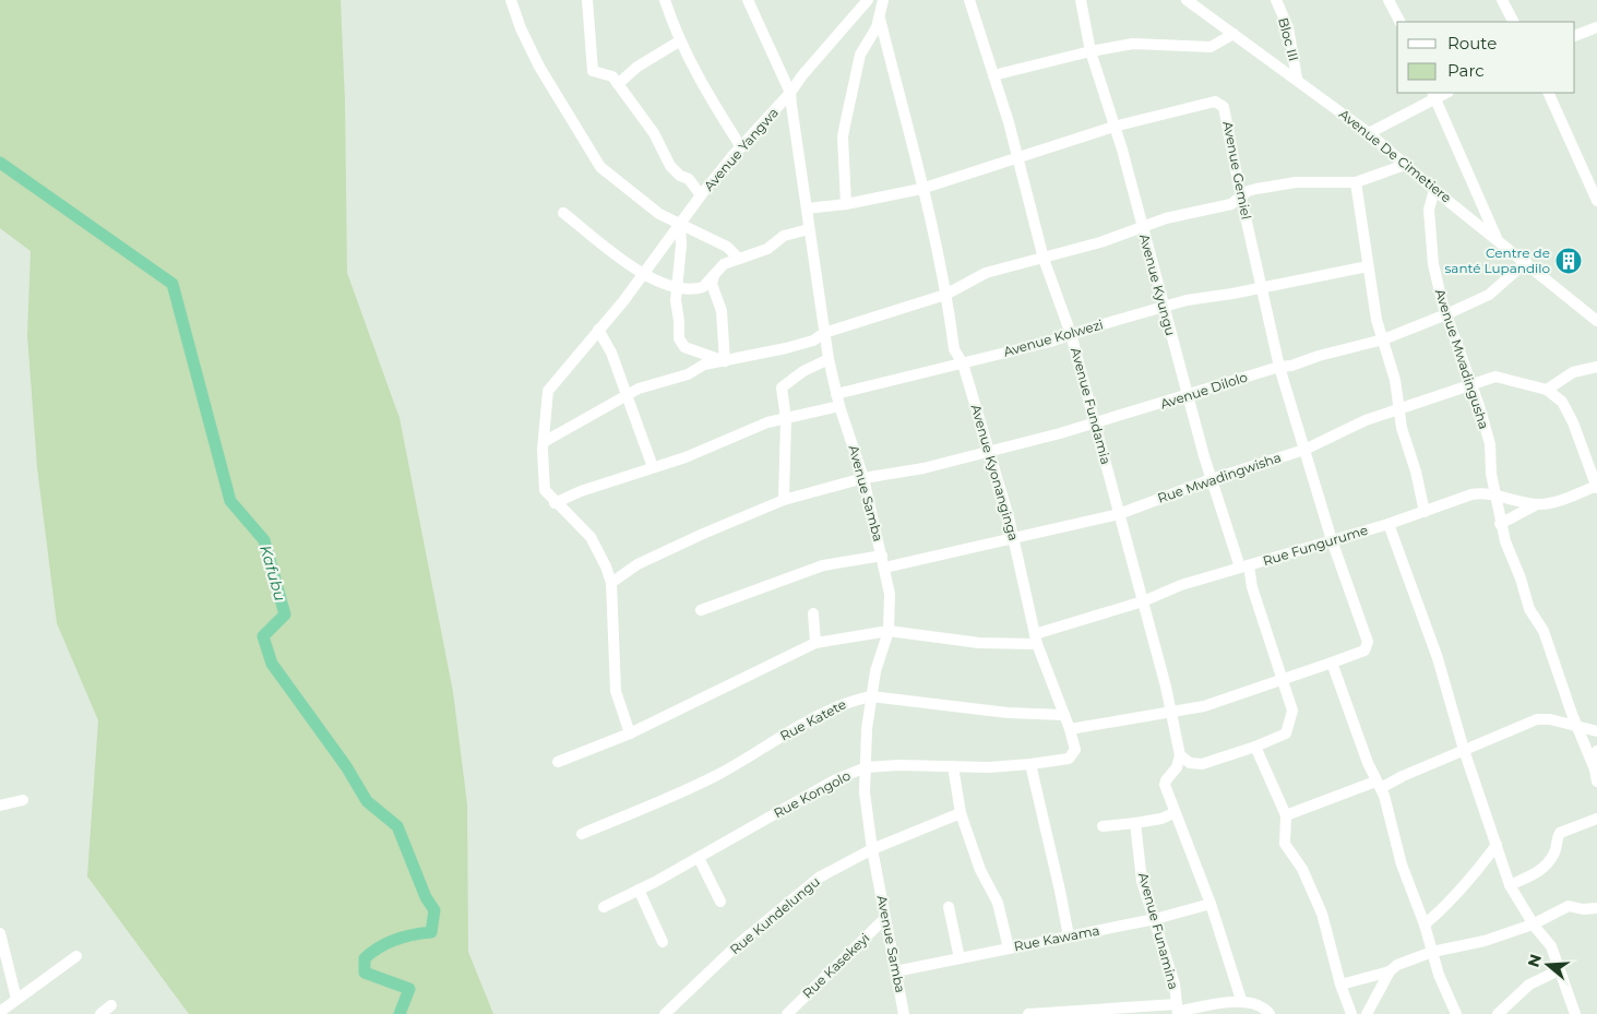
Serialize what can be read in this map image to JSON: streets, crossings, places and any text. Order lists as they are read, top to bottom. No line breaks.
{"streets":{"street":["Bloc III","Avenue Yangwa","Avenue De Cimetiere","Avenue Gemiel","Avenue Kyungu","Avenue Kolwezi","Avenue Mwadingusha","Avenue Dilolo","Avenue Fundamia","Avenue Kyonanginga","Rue Mwadingwisha","Avenue Samba","Rue Fungurume","Rue Katete","Rue Kongolo","Rue Kundelungu","Avenue Funamina","Rue Kawama","Rue Kasekeyi"]},"crossings":[["Bloc III","Avenue De Cimetiere"],["Avenue Yangwa","Avenue Samba"],["Avenue De Cimetiere","Avenue Mwadingusha"],["Avenue De Cimetiere","Avenue Dilolo"],["Avenue Gemiel","Avenue Kyungu"],["Avenue Gemiel","Avenue Kolwezi"],["Avenue Gemiel","Avenue Dilolo"],["Avenue Gemiel","Avenue Fundamia"],["Avenue Gemiel","Avenue Kyonanginga"],["Avenue Gemiel","Rue Mwadingwisha"],["Avenue Gemiel","Avenue Samba"],["Avenue Gemiel","Rue Fungurume"],["Avenue Kyungu","Avenue Kolwezi"],["Avenue Kyungu","Avenue Dilolo"],["Avenue Kyungu","Avenue Fundamia"],["Avenue Kyungu","Rue Mwadingwisha"],["Avenue Kyungu","Rue Fungurume"],["Avenue Kolwezi","Avenue Fundamia"],["Avenue Kolwezi","Avenue Kyonanginga"],["Avenue Kolwezi","Avenue Samba"],["Avenue Mwadingusha","Avenue Dilolo"],["Avenue Mwadingusha","Rue Mwadingwisha"],["Avenue Mwadingusha","Rue Fungurume"],["Avenue Dilolo","Avenue Fundamia"],["Avenue Dilolo","Avenue Kyonanginga"],["Avenue Dilolo","Avenue Samba"],["Avenue Fundamia","Rue Mwadingwisha"],["Avenue Fundamia","Rue Fungurume"],["Avenue Kyonanginga","Rue Mwadingwisha"],["Avenue Kyonanginga","Rue Fungurume"],["Avenue Kyonanginga","Rue Katete"],["Avenue Kyonanginga","Rue Kongolo"],["Rue Mwadingwisha","Avenue Samba"],["Avenue Samba","Rue Fungurume"],["Avenue Samba","Rue Katete"],["Avenue Samba","Rue Kongolo"],["Avenue Samba","Rue Kundelungu"],["Avenue Samba","Rue Kawama"],["Avenue Samba","Rue Kasekeyi"],["Avenue Funamina","Rue Kawama"]],"water":["Kafubu"],"places":{"building":["Centre de santé Lupandilo"]},"legend":["Route","Parc"],"north":"left"}
